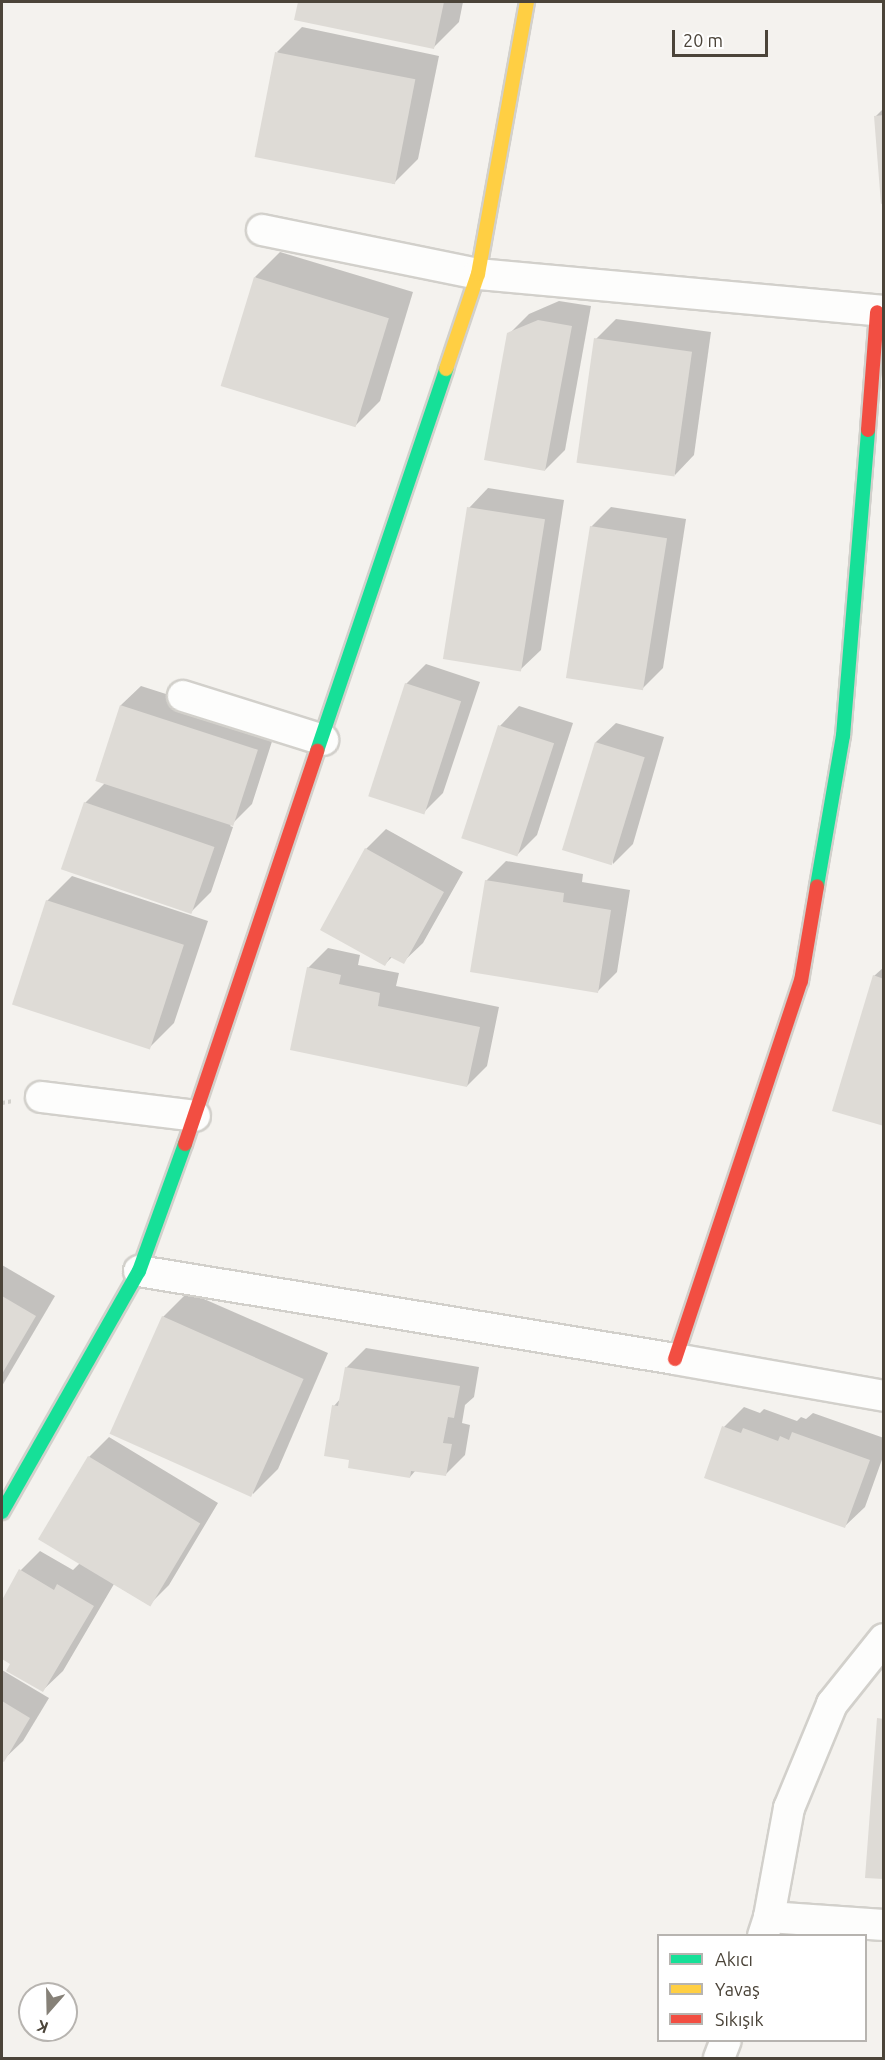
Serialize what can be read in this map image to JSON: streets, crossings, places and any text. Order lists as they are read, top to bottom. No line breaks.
{"legend":["Akıcı","Yavaş","Sıkışık"],"scale_bar":"20 m","north":"bottom"}
